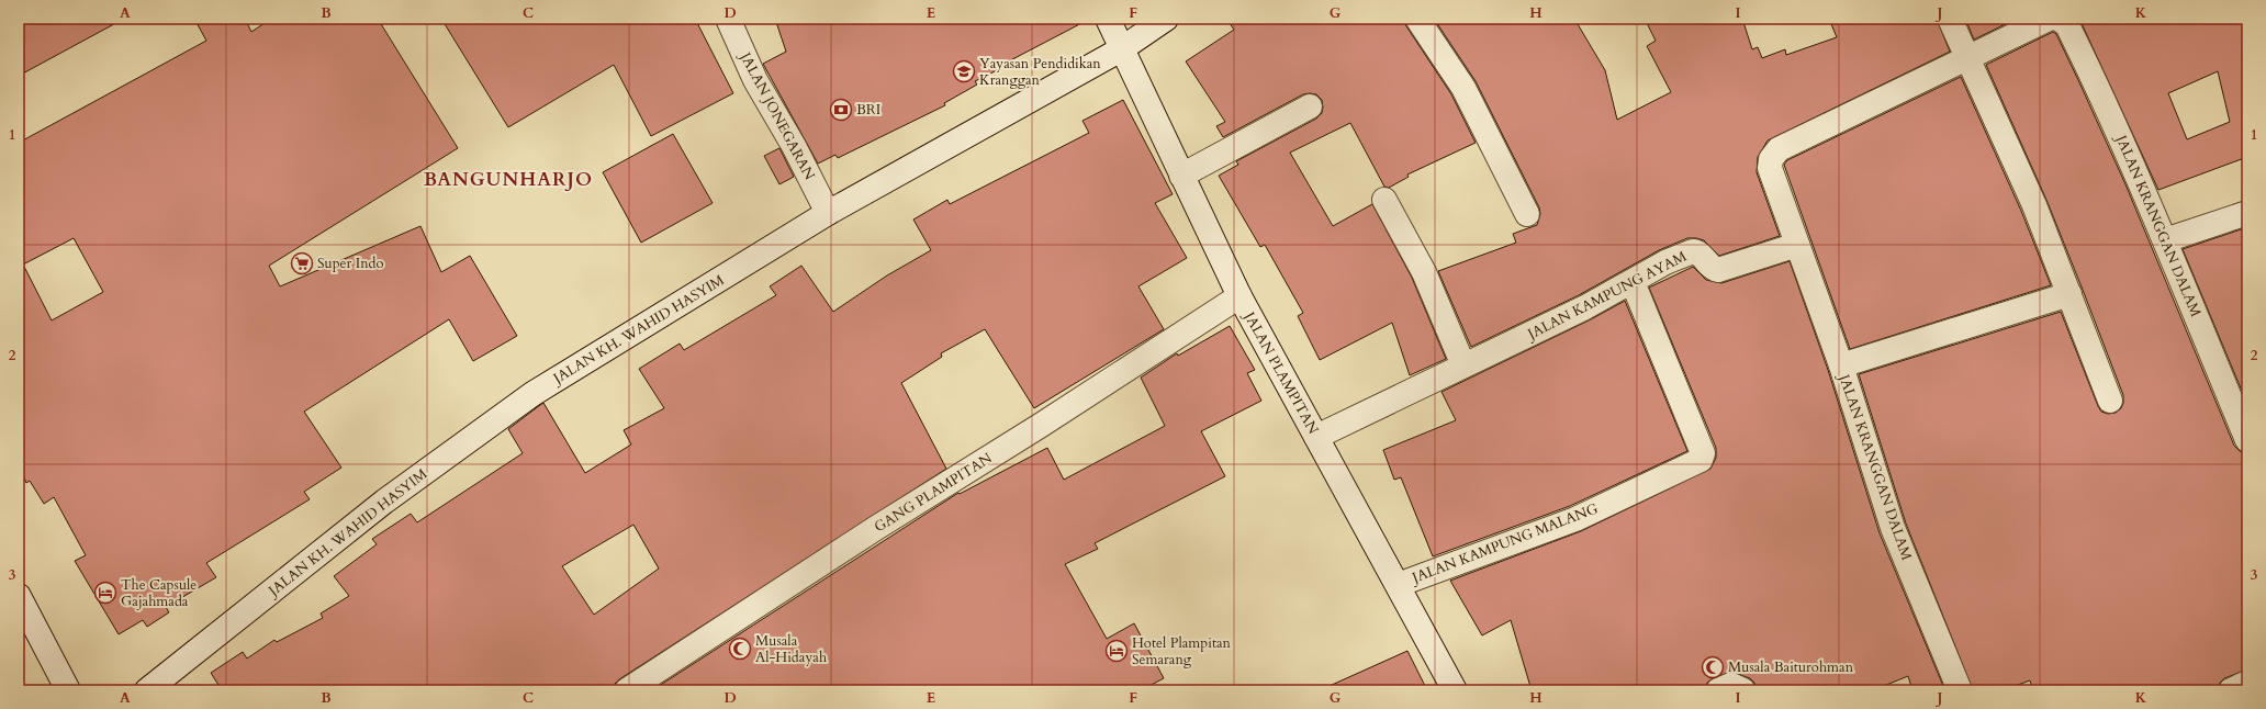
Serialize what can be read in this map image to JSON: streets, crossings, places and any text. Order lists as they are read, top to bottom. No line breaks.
{"streets":{"street":["JALAN JONEGARAN","JALAN KRANGGAN DALAM","JALAN KAMPUNG AYAM","JALAN KH. WAHID HASYIM","JALAN PLAMPITAN","GANG PLAMPITAN","JALAN KAMPUNG MALANG"]},"crossings":[["JALAN JONEGARAN","JALAN KH. WAHID HASYIM"],["JALAN KRANGGAN DALAM","JALAN KAMPUNG AYAM"],["JALAN KAMPUNG AYAM","JALAN PLAMPITAN"],["JALAN KAMPUNG AYAM","JALAN KAMPUNG MALANG"],["JALAN KH. WAHID HASYIM","JALAN PLAMPITAN"],["JALAN PLAMPITAN","GANG PLAMPITAN"],["JALAN PLAMPITAN","JALAN KAMPUNG MALANG"]],"districts":["BANGUNHARJO"],"places":{"school or university":["Yayasan Pendidikan Kranggan"],"bank":["BRI"],"supermarket":["Super Indo"],"hotel":["The Capsule Gajahmada","Hotel Plampitan Semarang"],"mosque":["Musala Al-Hidayah","Musala Baiturohman"]},"grid":{"columns":["A","B","C","D","E","F","G","H","I","J","K"],"rows":["1","2","3"]}}
